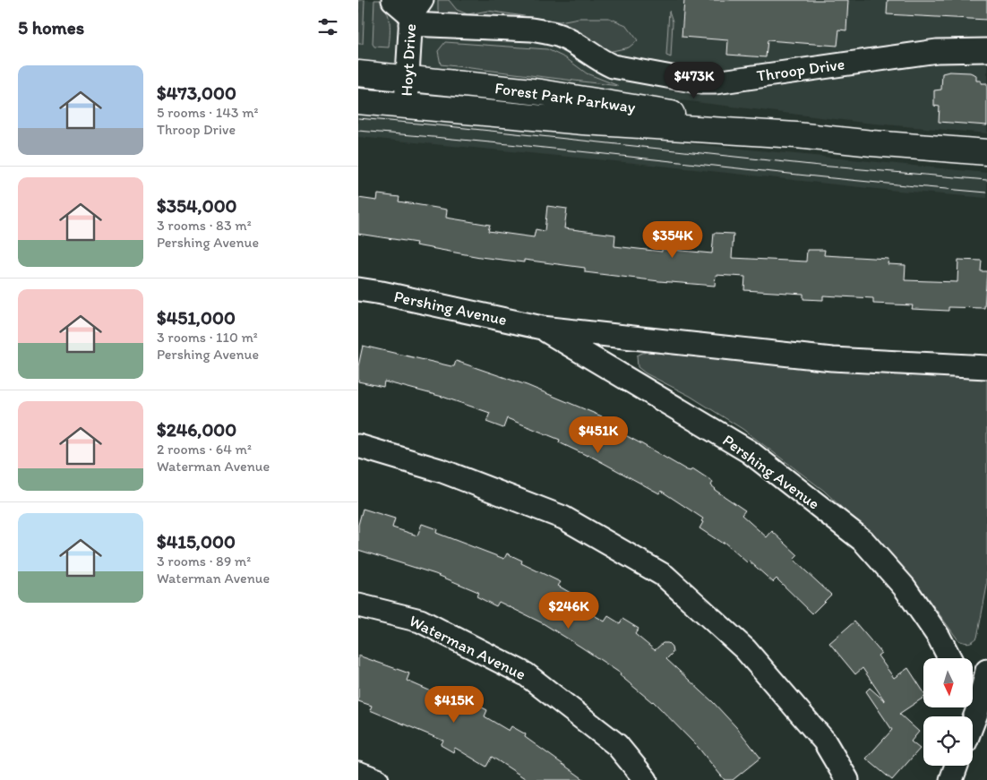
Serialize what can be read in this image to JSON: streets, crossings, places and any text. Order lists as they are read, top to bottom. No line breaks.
{"streets":{"main road":["Forest Park Parkway"],"street":["Hoyt Drive","Throop Drive","Pershing Avenue","Waterman Avenue"]},"crossings":[["Hoyt Drive","Throop Drive"],["Hoyt Drive","Forest Park Parkway"]],"north":"bottom","page":{"heading":"5 homes","list":[{"name":"$473,000","note":"5 rooms · 143 m² · Throop Drive"},{"name":"$354,000","note":"3 rooms · 83 m² · Pershing Avenue"},{"name":"$451,000","note":"3 rooms · 110 m² · Pershing Avenue"},{"name":"$246,000","note":"2 rooms · 64 m² · Waterman Avenue"},{"name":"$415,000","note":"3 rooms · 89 m² · Waterman Avenue"}],"price":["$473K","$354K","$451K","$246K","$415K"]}}
